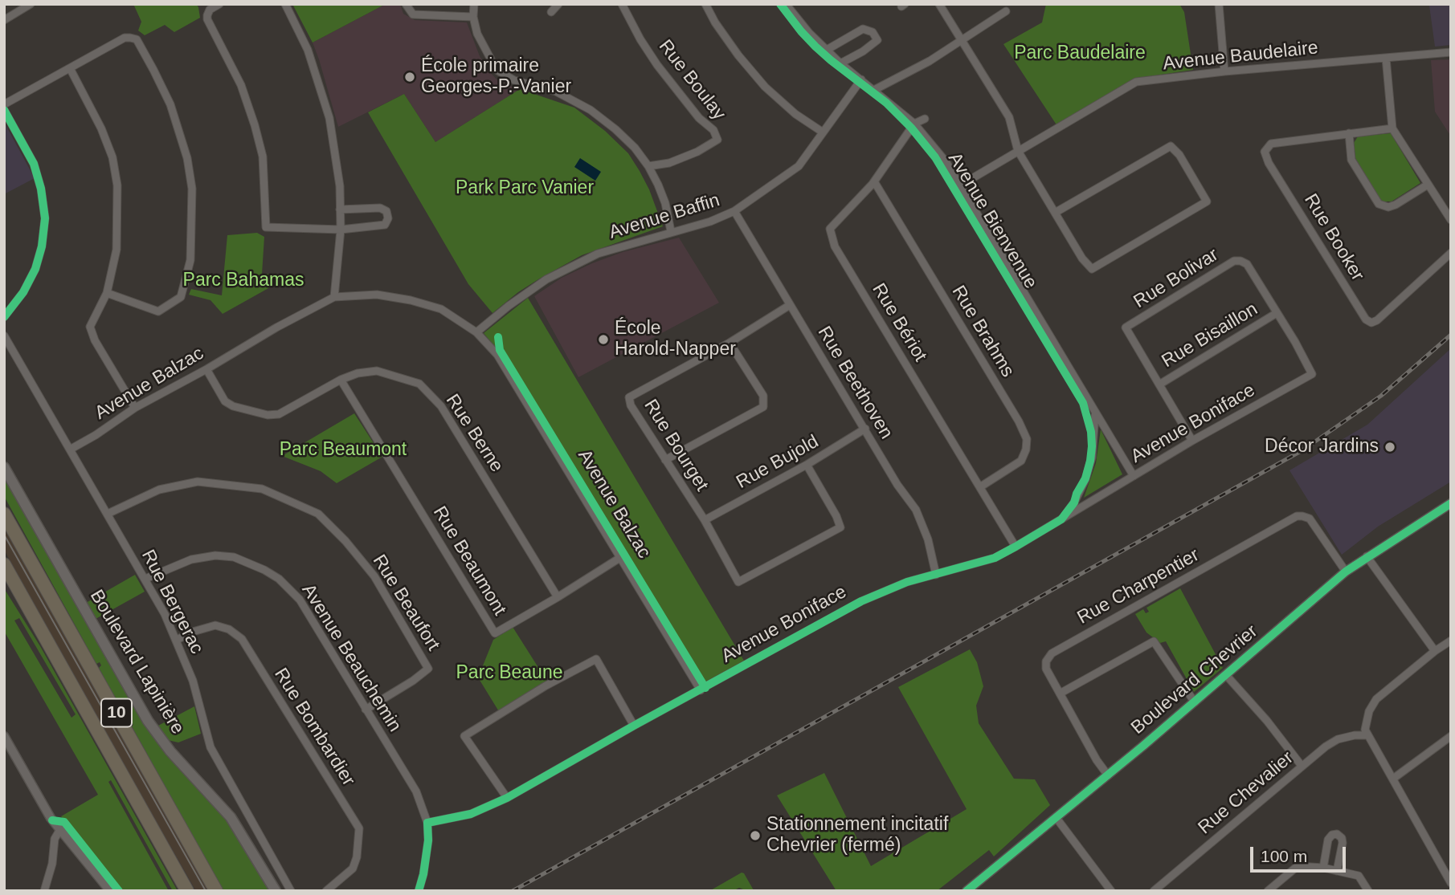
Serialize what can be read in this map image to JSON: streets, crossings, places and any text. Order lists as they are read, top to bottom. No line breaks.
{"streets":{"highway":["10"],"main road":["Boulevard Lapinière"],"street":["Avenue Baudelaire","Rue Boulay","Avenue Baffin","Avenue Bienvenue","Rue Booker","Rue Bolivar","Rue Bériot","Rue Brahms","Rue Bisaillon","Rue Beethoven","Avenue Balzac","Avenue Boniface","Rue Berne","Rue Bourget","Rue Bujold","Rue Beaumont","Rue Charpentier","Rue Bergerac","Rue Beaufort","Avenue Beauchemin","Boulevard Chevrier","Rue Bombardier","Rue Chevalier"]},"crossings":[["Avenue Baudelaire","Avenue Bienvenue"],["Avenue Baffin","Avenue Bienvenue"],["Avenue Baffin","Rue Beethoven"],["Avenue Baffin","Avenue Balzac"],["Avenue Bienvenue","Rue Bériot"],["Avenue Bienvenue","Avenue Boniface"],["Rue Bolivar","Rue Bisaillon"],["Rue Bolivar","Avenue Boniface"],["Rue Bériot","Rue Brahms"],["Rue Bériot","Avenue Boniface"],["Rue Beethoven","Avenue Boniface"],["Rue Beethoven","Rue Bourget"],["Rue Beethoven","Rue Bujold"],["Avenue Balzac","Avenue Boniface"],["Avenue Balzac","Rue Berne"],["Avenue Balzac","Rue Beaumont"],["Avenue Balzac","Rue Bergerac"],["Avenue Boniface","Avenue Beauchemin"],["Rue Berne","Rue Beaumont"],["Rue Bourget","Rue Bujold"],["Rue Charpentier","Boulevard Chevrier"],["Rue Bergerac","Rue Beaufort"],["Rue Bergerac","Avenue Beauchemin"],["Rue Bergerac","Rue Bombardier"],["Rue Beaufort","Avenue Beauchemin"]],"parks":["Parc Baudelaire","Park Parc Vanier","Parc Bahamas","Parc Beaumont","Parc Beaune"],"places":["École primaire Georges-P.-Vanier","École Harold-Napper","Décor Jardins","Stationnement incitatif Chevrier (fermé)"],"scale_bar":"100 m"}
